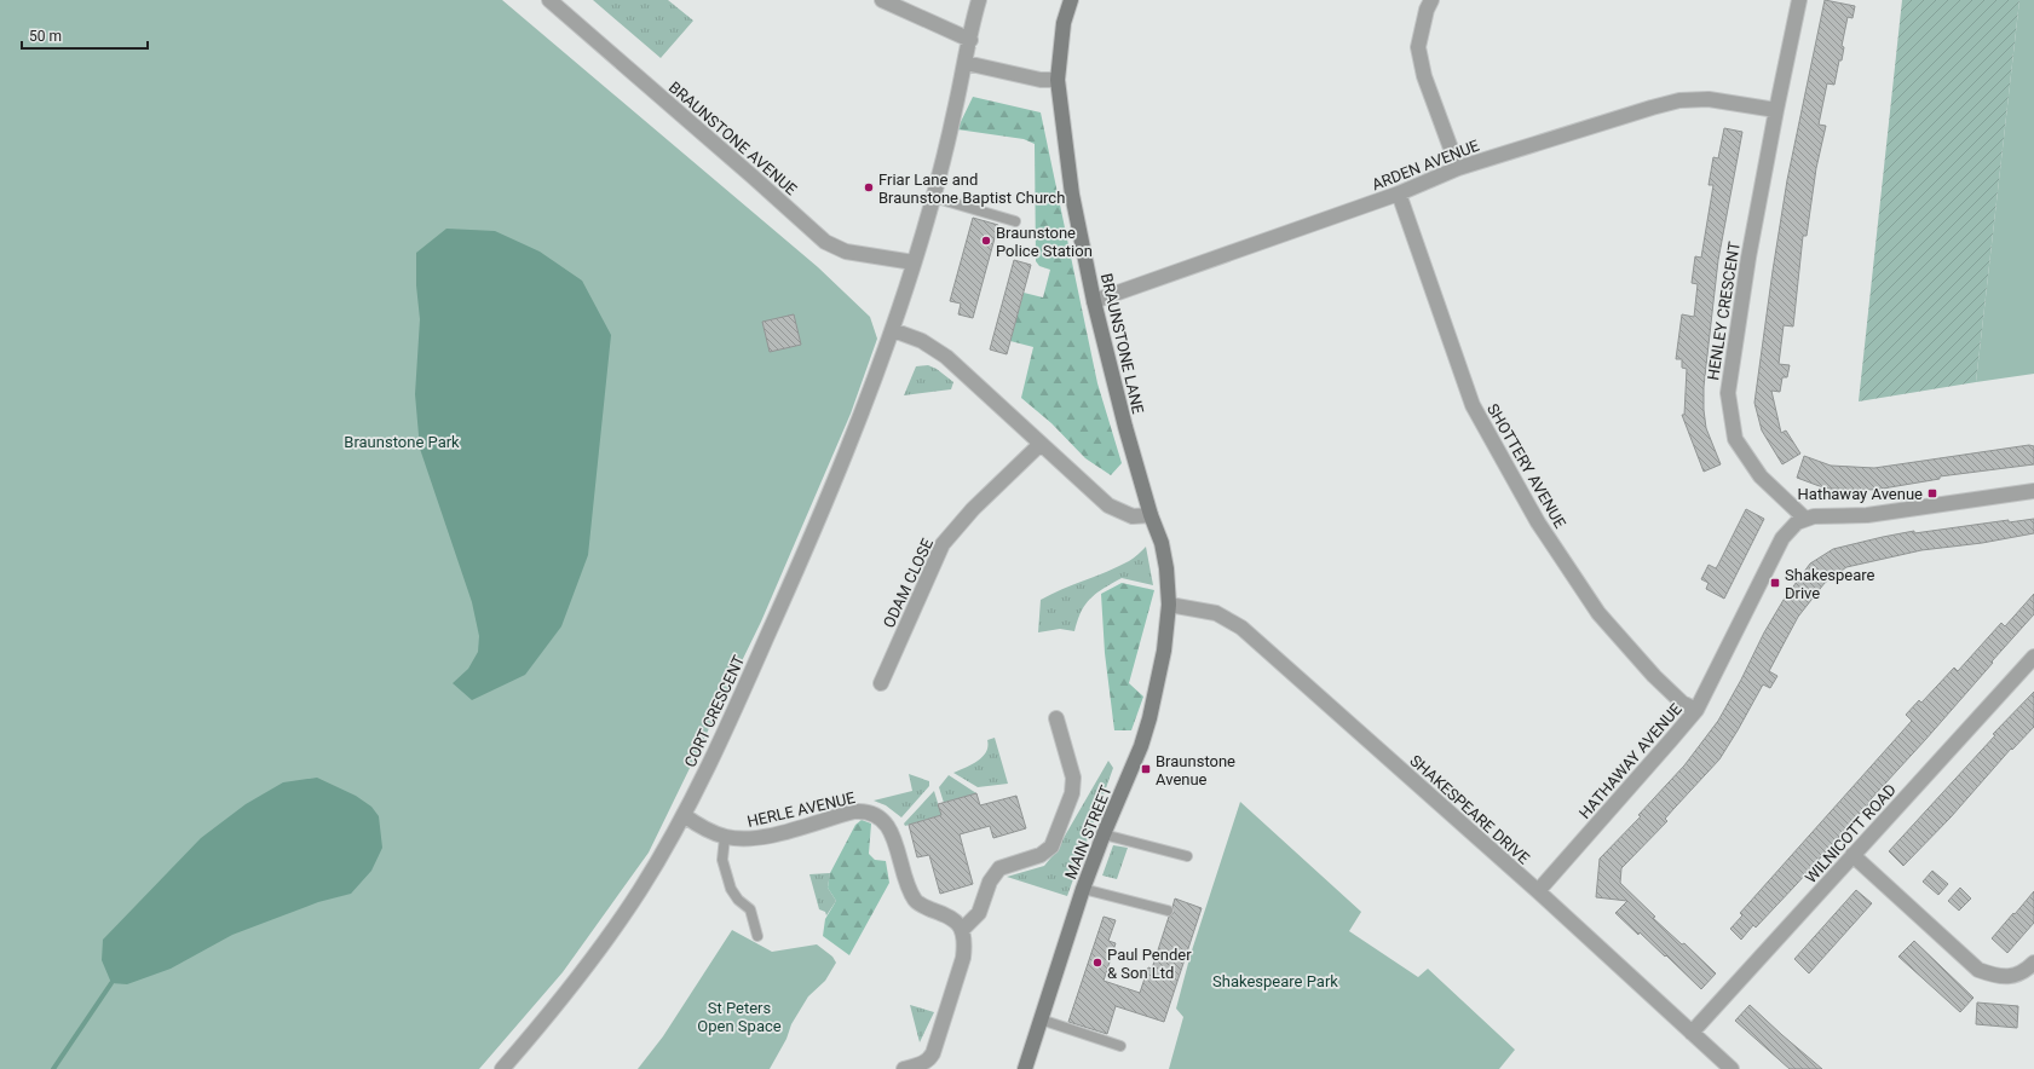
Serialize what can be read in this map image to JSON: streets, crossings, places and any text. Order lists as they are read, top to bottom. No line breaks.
{"streets":{"street":["BRAUNSTONE AVENUE","ARDEN AVENUE","HENLEY CRESCENT","BRAUNSTONE LANE","SHOTTERY AVENUE","ODAM CLOSE","CORT CRESCENT","HATHAWAY AVENUE","HERLE AVENUE","SHAKESPEARE DRIVE","MAIN STREET","WILNICOTT ROAD"]},"crossings":[["BRAUNSTONE AVENUE","CORT CRESCENT"],["ARDEN AVENUE","HENLEY CRESCENT"],["ARDEN AVENUE","BRAUNSTONE LANE"],["ARDEN AVENUE","SHOTTERY AVENUE"],["HENLEY CRESCENT","HATHAWAY AVENUE"],["BRAUNSTONE LANE","SHAKESPEARE DRIVE"],["BRAUNSTONE LANE","MAIN STREET"],["SHOTTERY AVENUE","HATHAWAY AVENUE"],["CORT CRESCENT","HERLE AVENUE"],["HATHAWAY AVENUE","SHAKESPEARE DRIVE"],["SHAKESPEARE DRIVE","MAIN STREET"],["SHAKESPEARE DRIVE","WILNICOTT ROAD"]],"parks":["Braunstone Park","Shakespeare Park","St Peters Open Space"],"places":{"other":["Friar Lane and Braunstone Baptist Church","Braunstone Police Station","Paul Pender & Son Ltd"],"transit":["Hathaway Avenue","Shakespeare Drive","Braunstone Avenue"]},"scale_bar":"50 m"}
